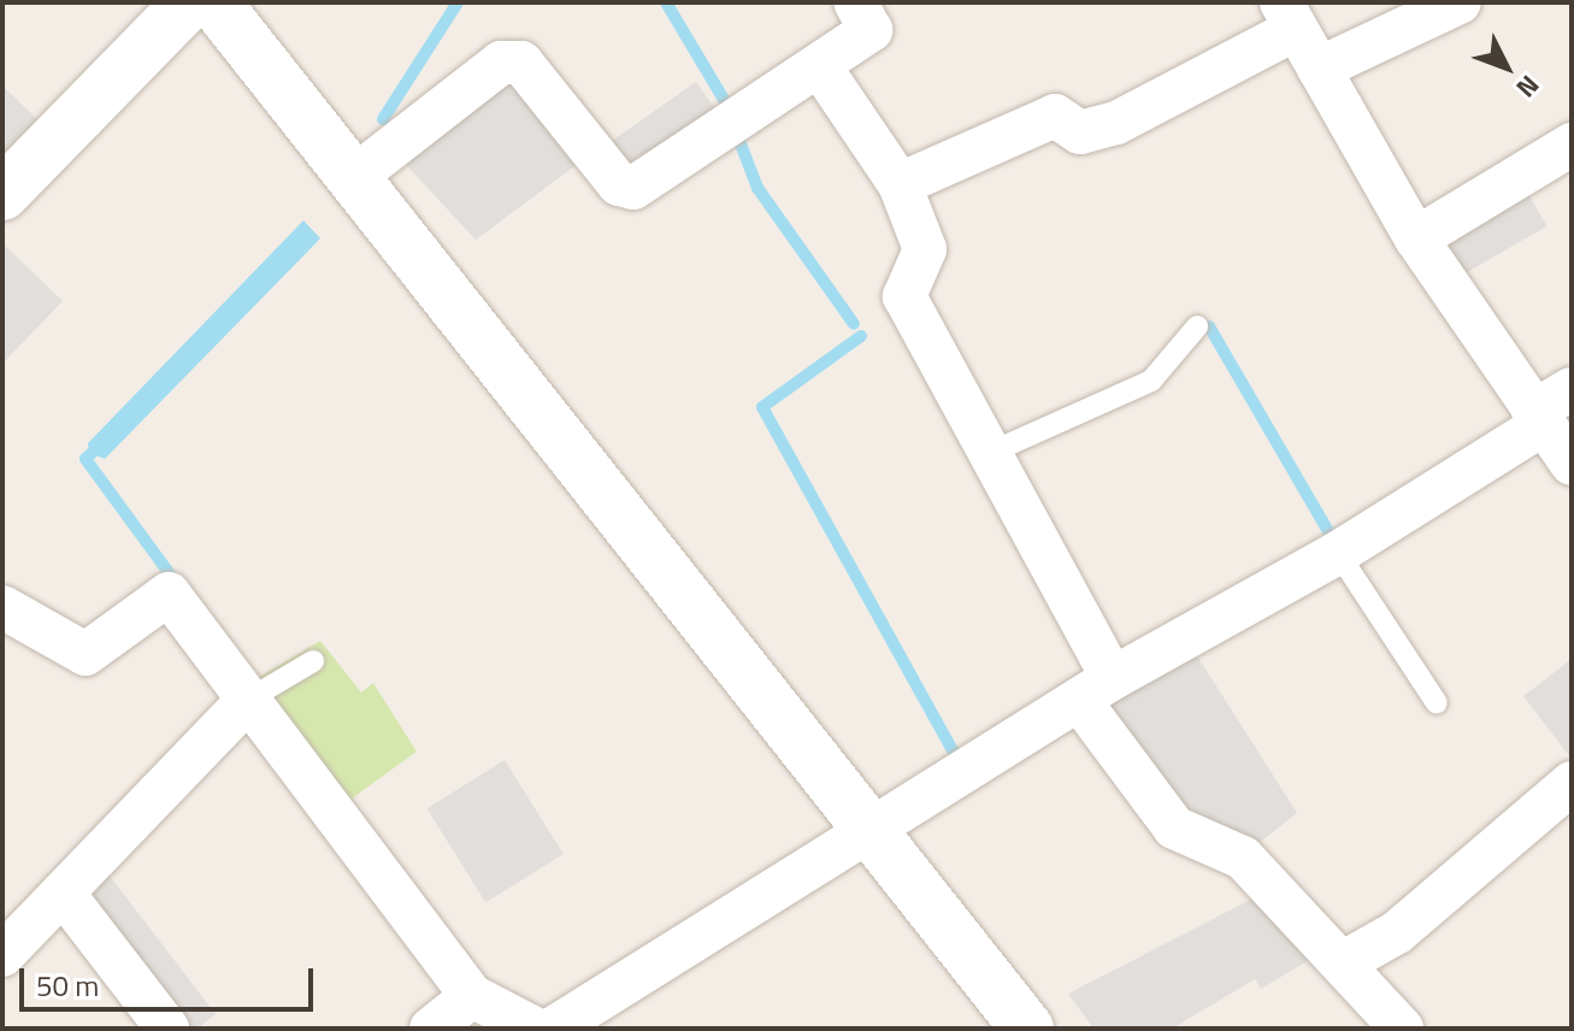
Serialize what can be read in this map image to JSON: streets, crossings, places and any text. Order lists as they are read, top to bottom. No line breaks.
{"scale_bar":"50 m","north":"bottom right"}
